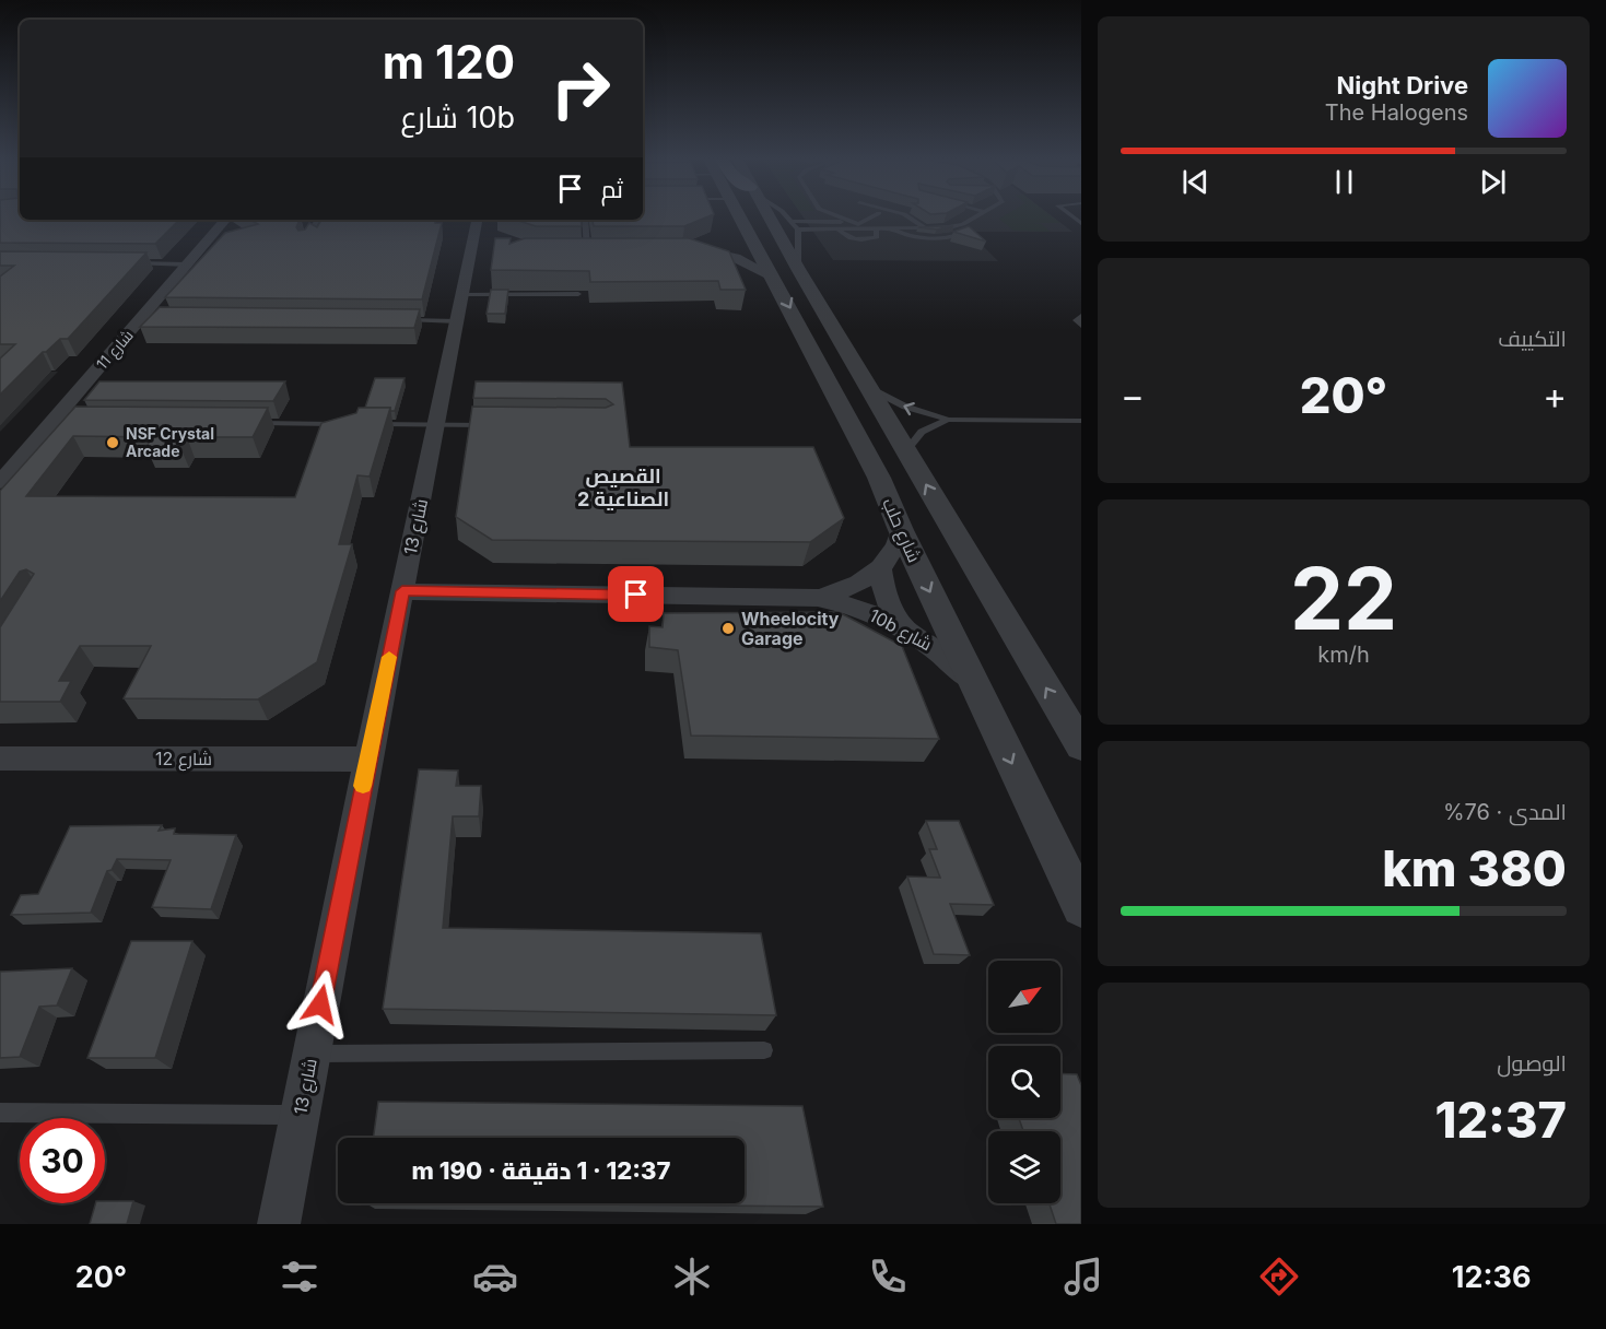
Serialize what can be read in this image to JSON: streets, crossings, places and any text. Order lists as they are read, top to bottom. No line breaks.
{"streets":{"street":["شارع 11","شارع 13","شارع حلب","10b شارع","شارع 12"]},"crossings":[["شارع 13","10b شارع"],["شارع 13","شارع 12"],["شارع حلب","10b شارع"]],"districts":["القصيص الصناعية 2"],"places":["NSF Crystal Arcade","Wheelocity Garage"],"north":"top right","page":{"turn":["120 m","10b شارع"],"song":["Night Drive","The Halogens"],"then":"ثم","tile":["التكييف",["22","km/h"],["المدى · 76%","380 km"],["الوصول","12:37"]],"heat":["−","20°","+"],"limit":"30","trip":"12:37 · 1 دقيقة · 190 m","tabs":["12:36","20°"]}}
